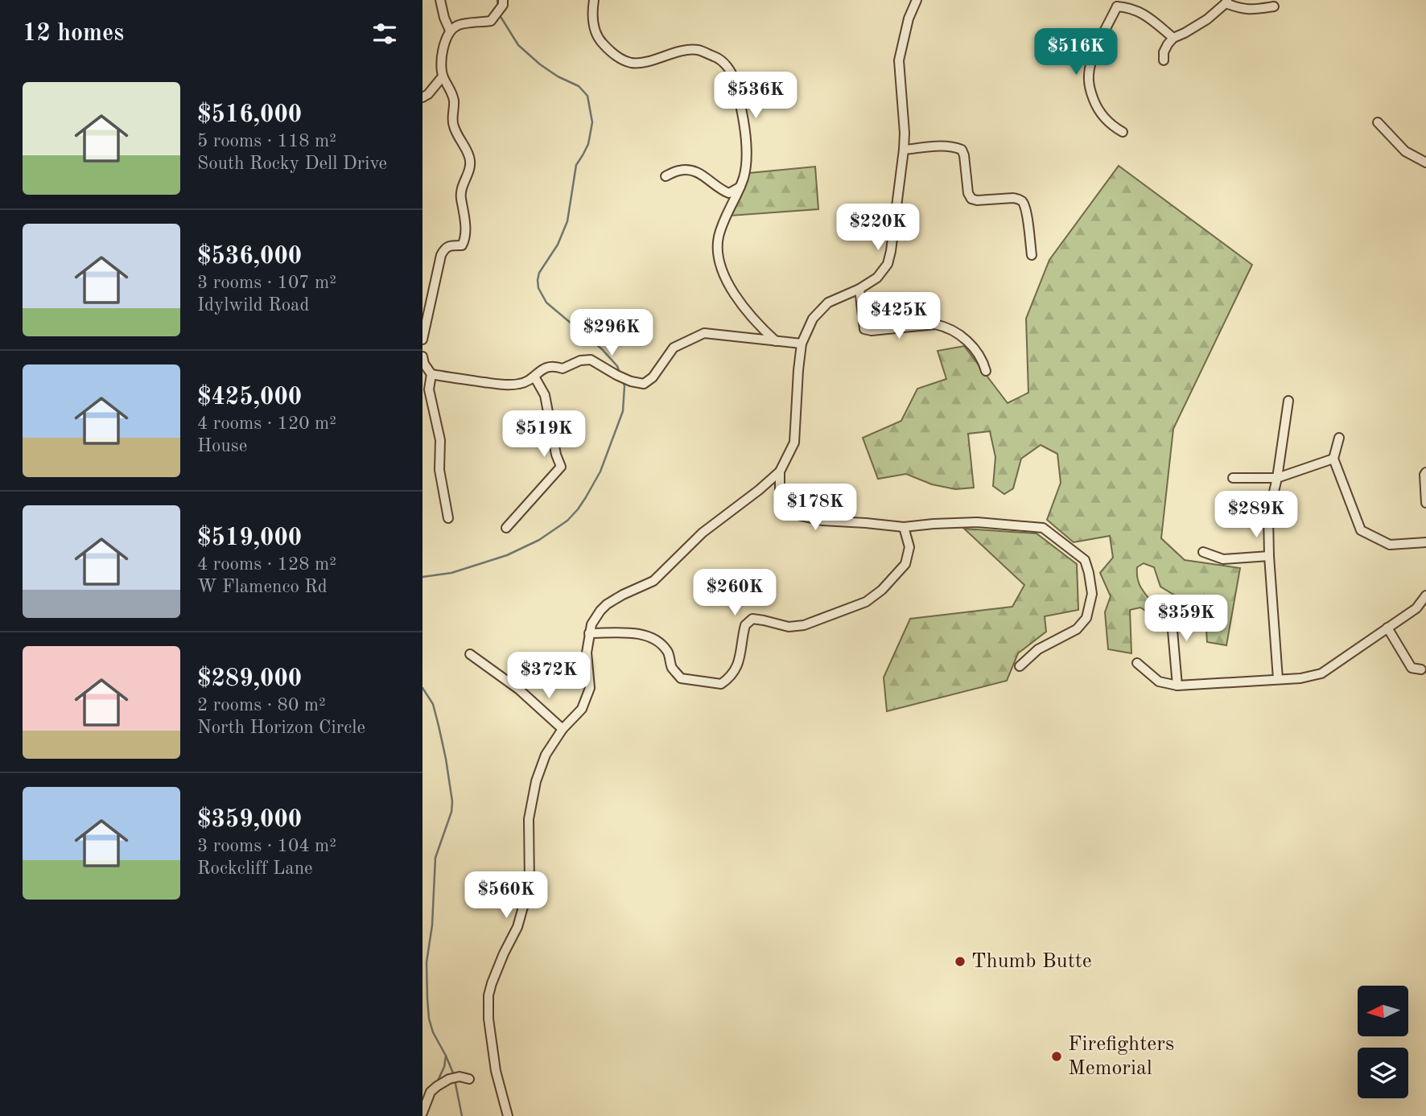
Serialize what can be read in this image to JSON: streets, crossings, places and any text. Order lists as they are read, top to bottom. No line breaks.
{"places":["Thumb Butte","Firefighters Memorial"],"north":"left","page":{"heading":"12 homes","price":["$516K","$536K","$220K","$425K","$296K","$519K","$178K","$289K","$260K","$359K","$372K","$560K"],"list":[{"name":"$516,000","note":"5 rooms · 118 m² · South Rocky Dell Drive"},{"name":"$536,000","note":"3 rooms · 107 m² · Idylwild Road"},{"name":"$425,000","note":"4 rooms · 120 m² · House"},{"name":"$519,000","note":"4 rooms · 128 m² · W Flamenco Rd"},{"name":"$289,000","note":"2 rooms · 80 m² · North Horizon Circle"},{"name":"$359,000","note":"3 rooms · 104 m² · Rockcliff Lane"}]}}
